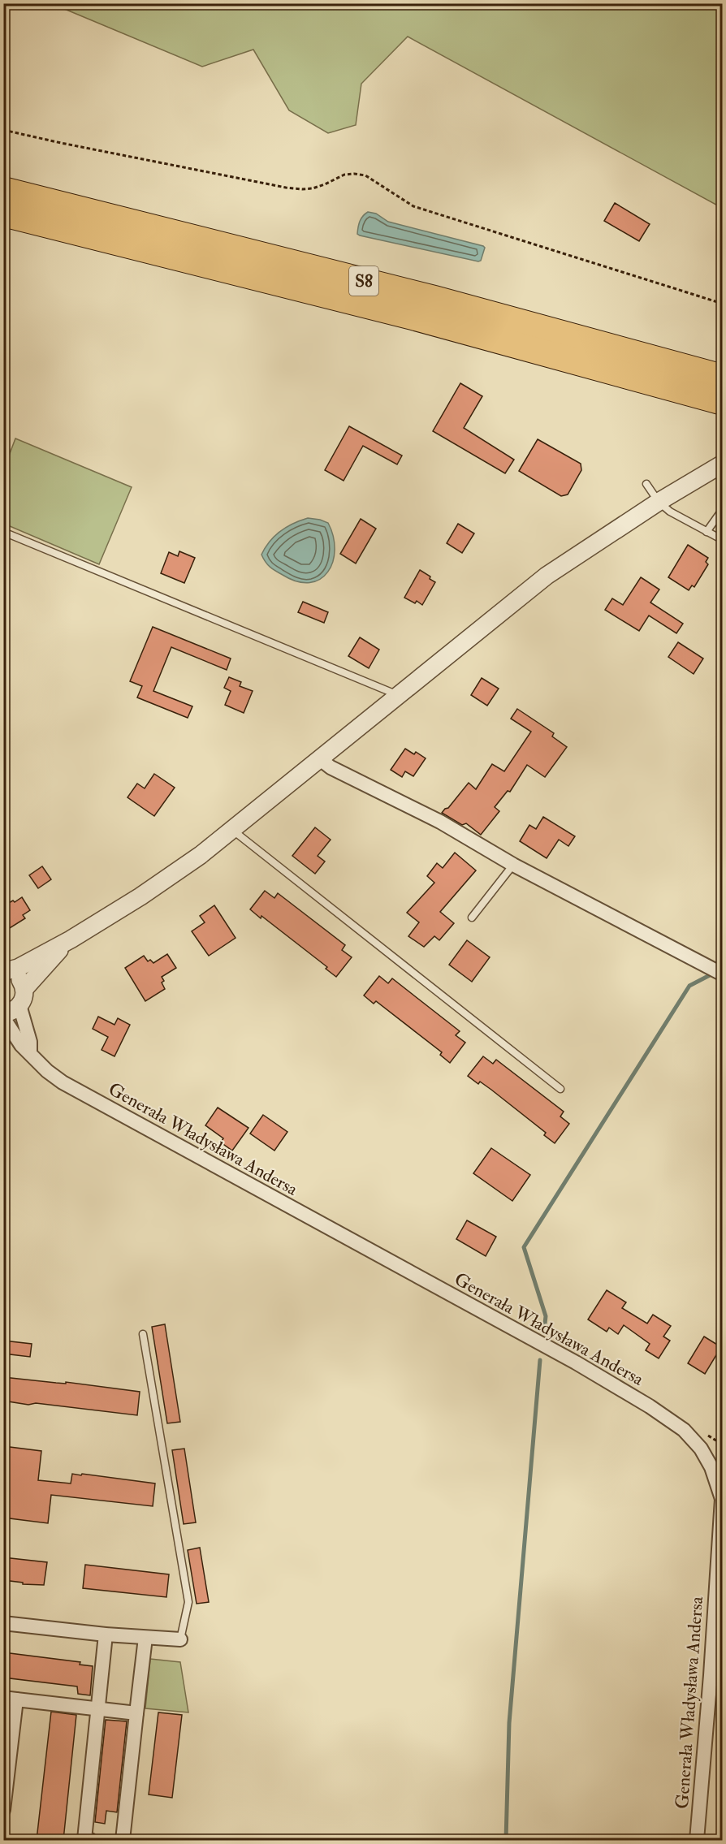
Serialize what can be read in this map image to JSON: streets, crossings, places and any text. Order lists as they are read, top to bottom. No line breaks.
{"streets":{"highway":["S8"],"street":["Generała Władysława Andersa"]}}
